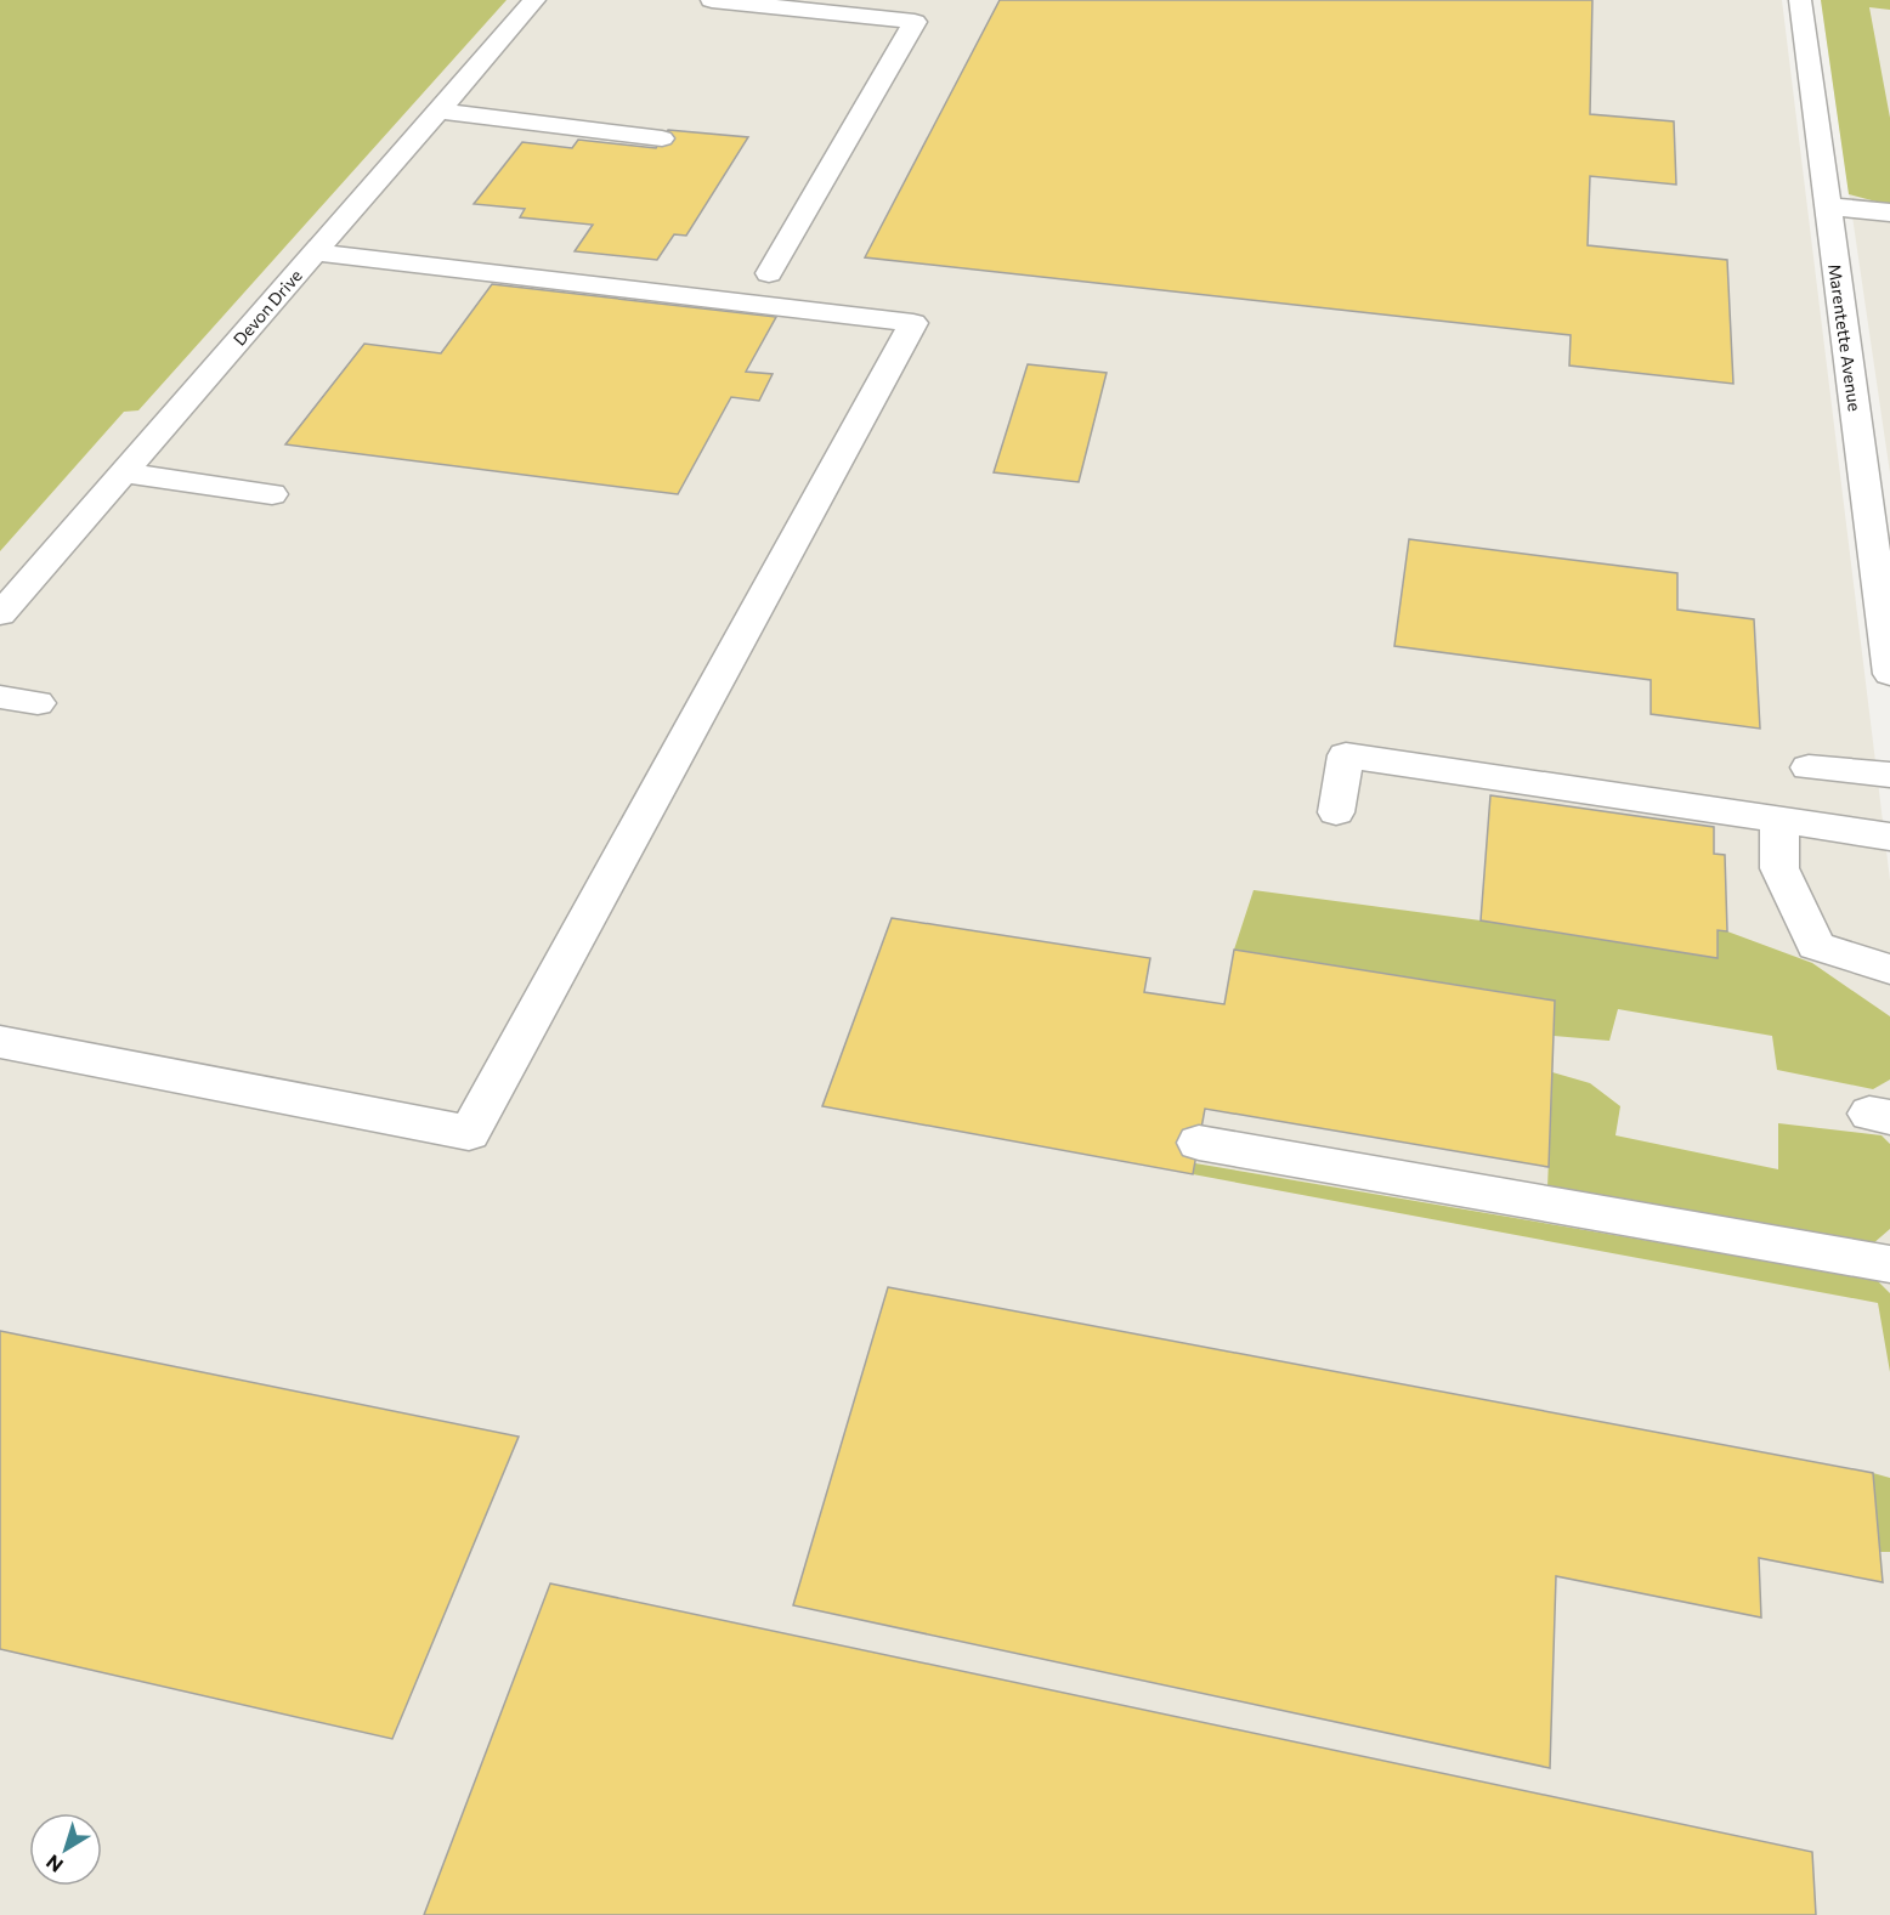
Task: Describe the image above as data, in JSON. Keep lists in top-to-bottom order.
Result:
{
  "streets": {
    "street": ["Devon Drive", "Marentette Avenue"]
  },
  "north": "bottom left"
}
